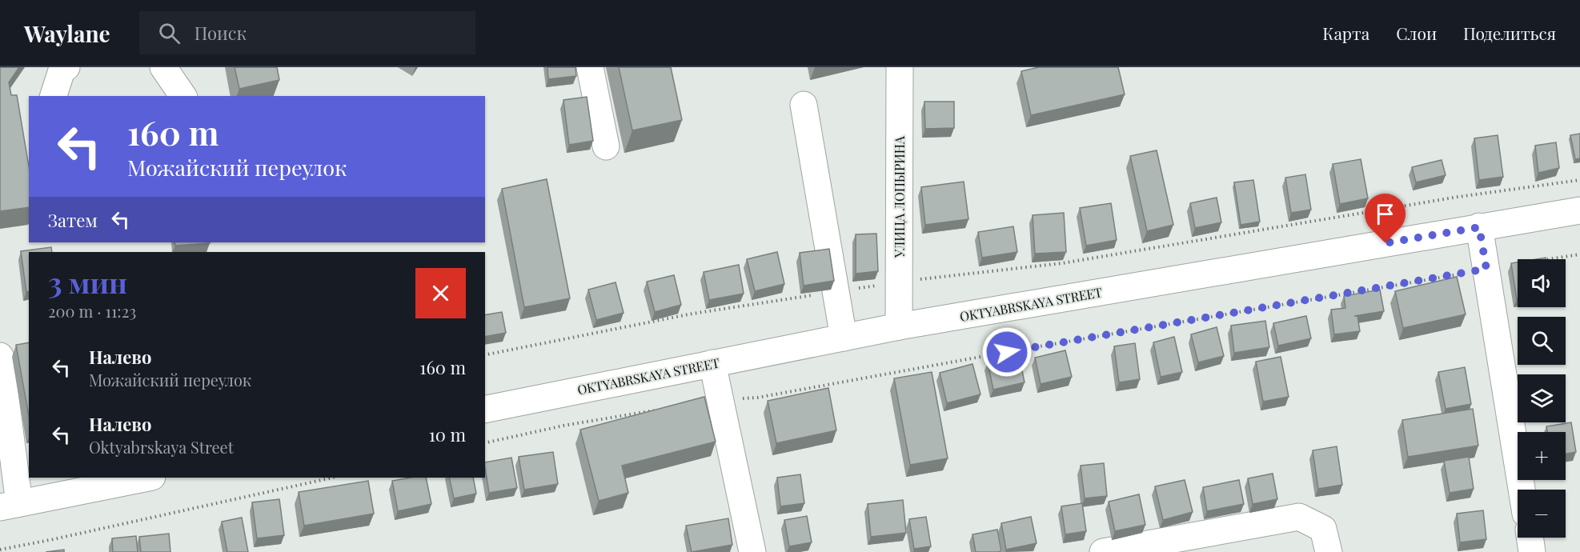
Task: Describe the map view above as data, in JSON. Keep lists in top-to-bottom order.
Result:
{
  "streets": {
    "main road": ["УЛИЦА ЛОПЫРИНА", "OKTYABRSKAYA STREET"]
  },
  "crossings": [
    ["УЛИЦА ЛОПЫРИНА", "OKTYABRSKAYA STREET"]
  ],
  "page": {
    "header": "Waylane",
    "search": "Поиск",
    "nav": ["Карта", "Слои", "Поделиться"],
    "turn": ["160 m", "Можайский переулок"],
    "then": "Затем",
    "heading": ["3 мин", "200 m · 11:23"],
    "map_buttons": ["+", "−"],
    "list": [
      {
        "name": "Налево",
        "note": "Можайский переулок",
        "value": "160 m"
      },
      {
        "name": "Налево",
        "note": "Oktyabrskaya Street",
        "value": "10 m"
      }
    ]
  }
}
